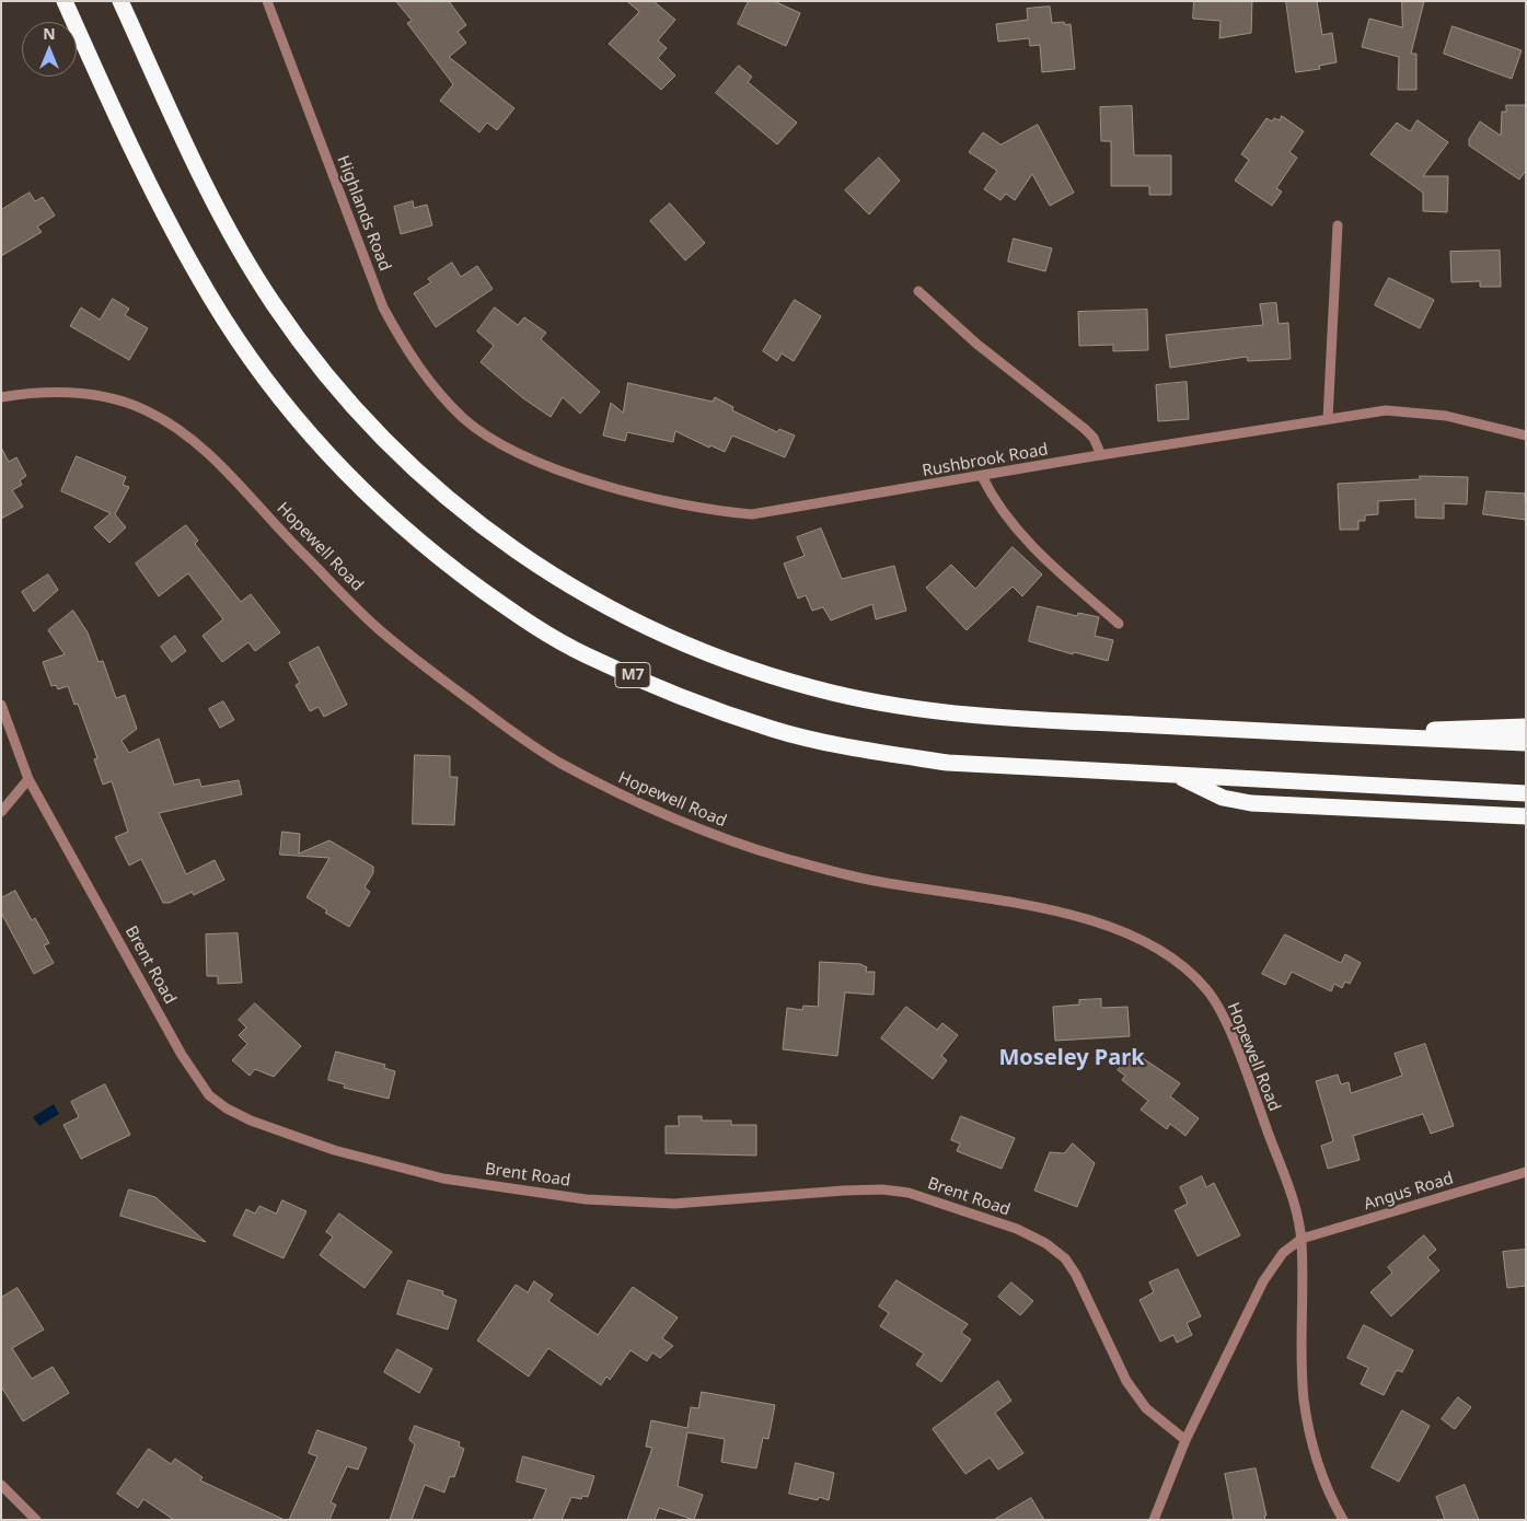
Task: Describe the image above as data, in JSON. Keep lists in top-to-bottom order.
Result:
{
  "streets": {
    "highway": ["M7"],
    "street": [
      "Highlands Road",
      "Rushbrook Road",
      "Hopewell Road",
      "Brent Road",
      "Angus Road"
    ]
  },
  "crossings": [
    ["Highlands Road", "Rushbrook Road"],
    ["Hopewell Road", "Angus Road"]
  ],
  "districts": ["Moseley Park"],
  "north": "top"
}
